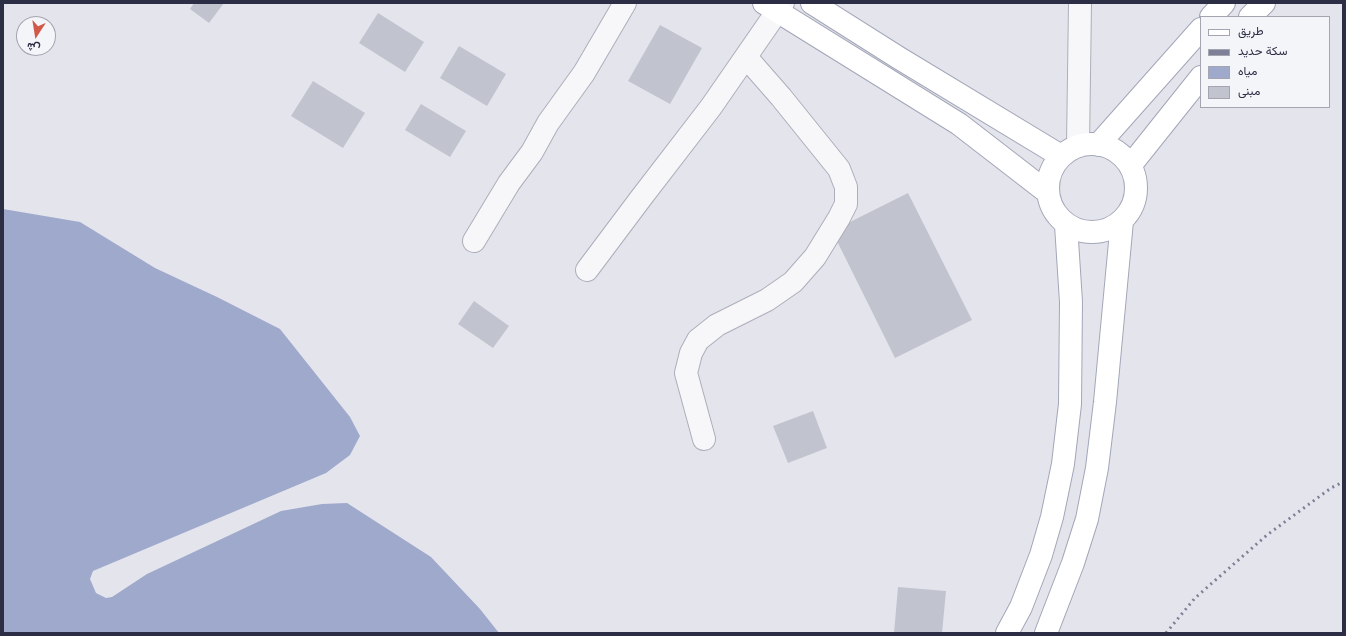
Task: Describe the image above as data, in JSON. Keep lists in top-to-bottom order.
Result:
{
  "legend": [
    "طريق",
    "سكة حديد",
    "مياه",
    "مبنى"
  ],
  "north": "bottom"
}
